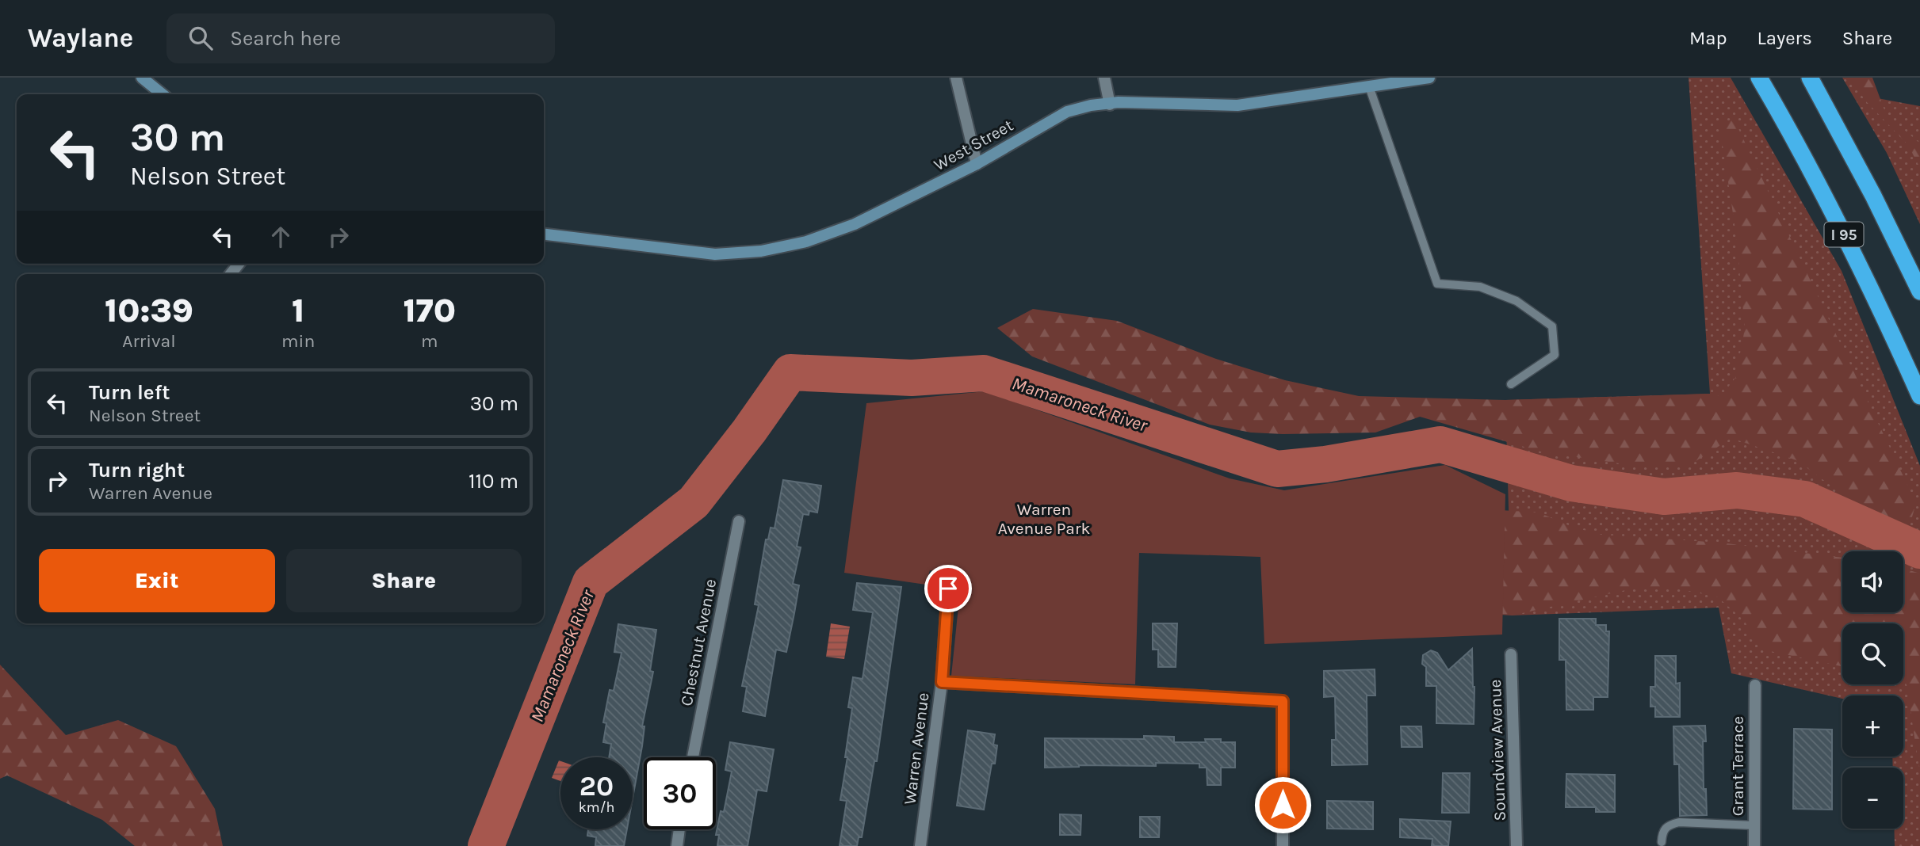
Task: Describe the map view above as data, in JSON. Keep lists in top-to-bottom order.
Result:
{
  "streets": {
    "highway": ["I 95"],
    "street": [
      "West Street",
      "Chestnut Avenue",
      "Warren Avenue",
      "Soundview Avenue",
      "Grant Terrace"
    ]
  },
  "water": ["Mamaroneck River"],
  "parks": ["Warren Avenue Park"],
  "page": {
    "header": "Waylane",
    "search": "Search here",
    "nav": ["Map", "Layers", "Share"],
    "turn": ["30 m", "Nelson Street"],
    "eta": [
      "10:39",
      "Arrival",
      "1",
      "min",
      "170",
      "m"
    ],
    "list": [
      {
        "name": "Turn left",
        "note": "Nelson Street",
        "value": "30 m"
      },
      {
        "name": "Turn right",
        "note": "Warren Avenue",
        "value": "110 m"
      }
    ],
    "buttons": ["Exit", "Share"],
    "map_buttons": ["+", "−"],
    "speed": "20 km/h",
    "limit": "30"
  }
}
